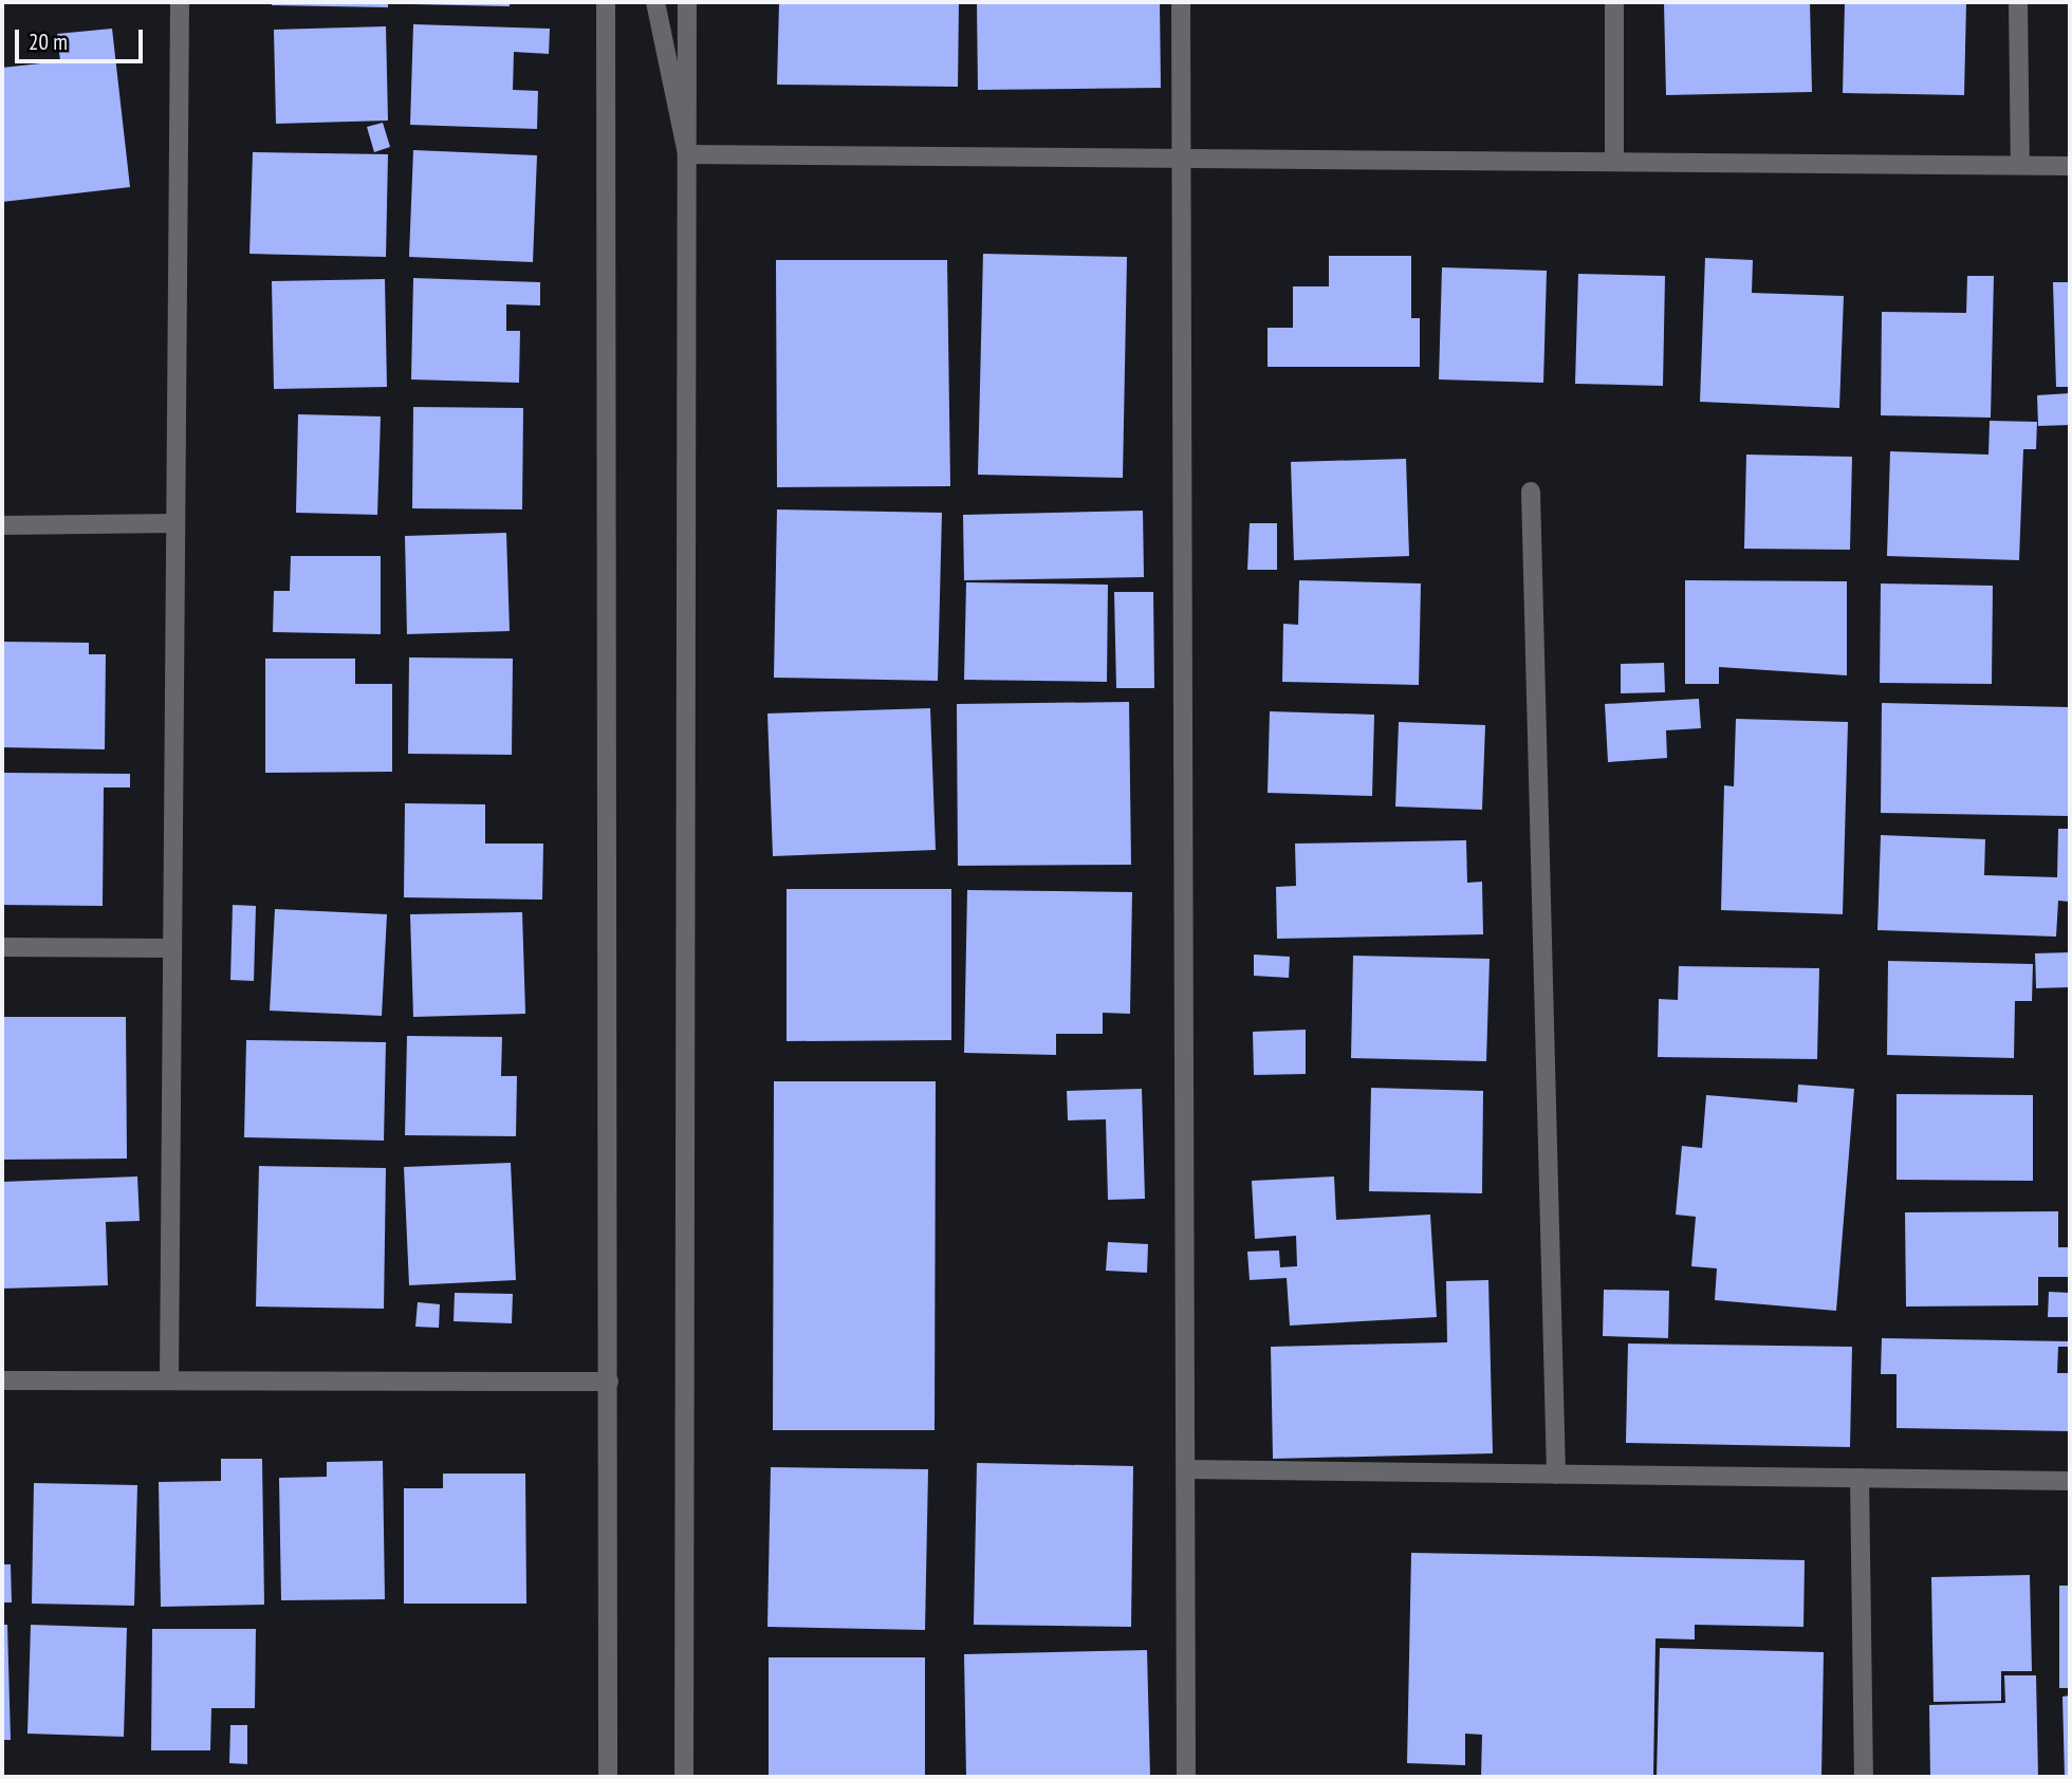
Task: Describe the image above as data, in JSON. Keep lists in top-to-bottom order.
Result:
{
  "scale_bar": "20 m"
}
